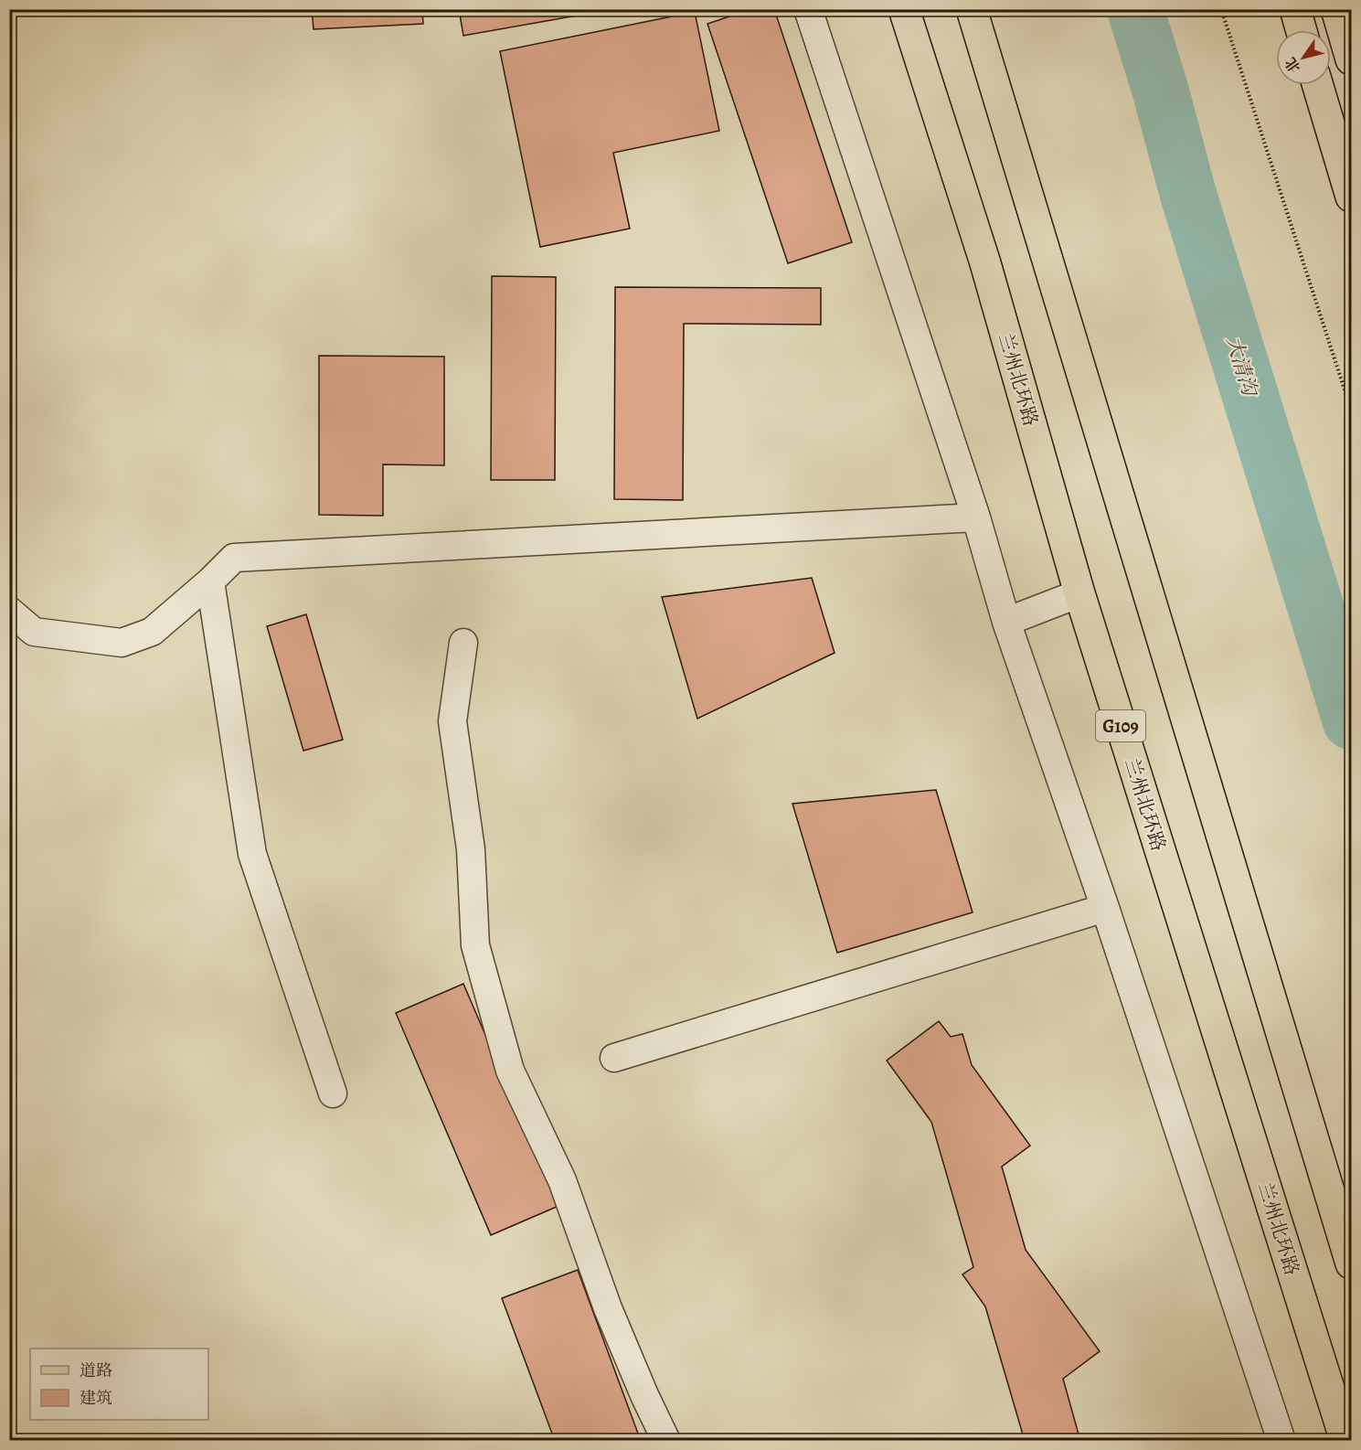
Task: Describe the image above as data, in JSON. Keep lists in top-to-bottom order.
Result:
{
  "streets": {
    "main road": ["兰州北环路", "G109"]
  },
  "water": ["大清沟"],
  "legend": ["道路", "建筑"],
  "north": "bottom left"
}
